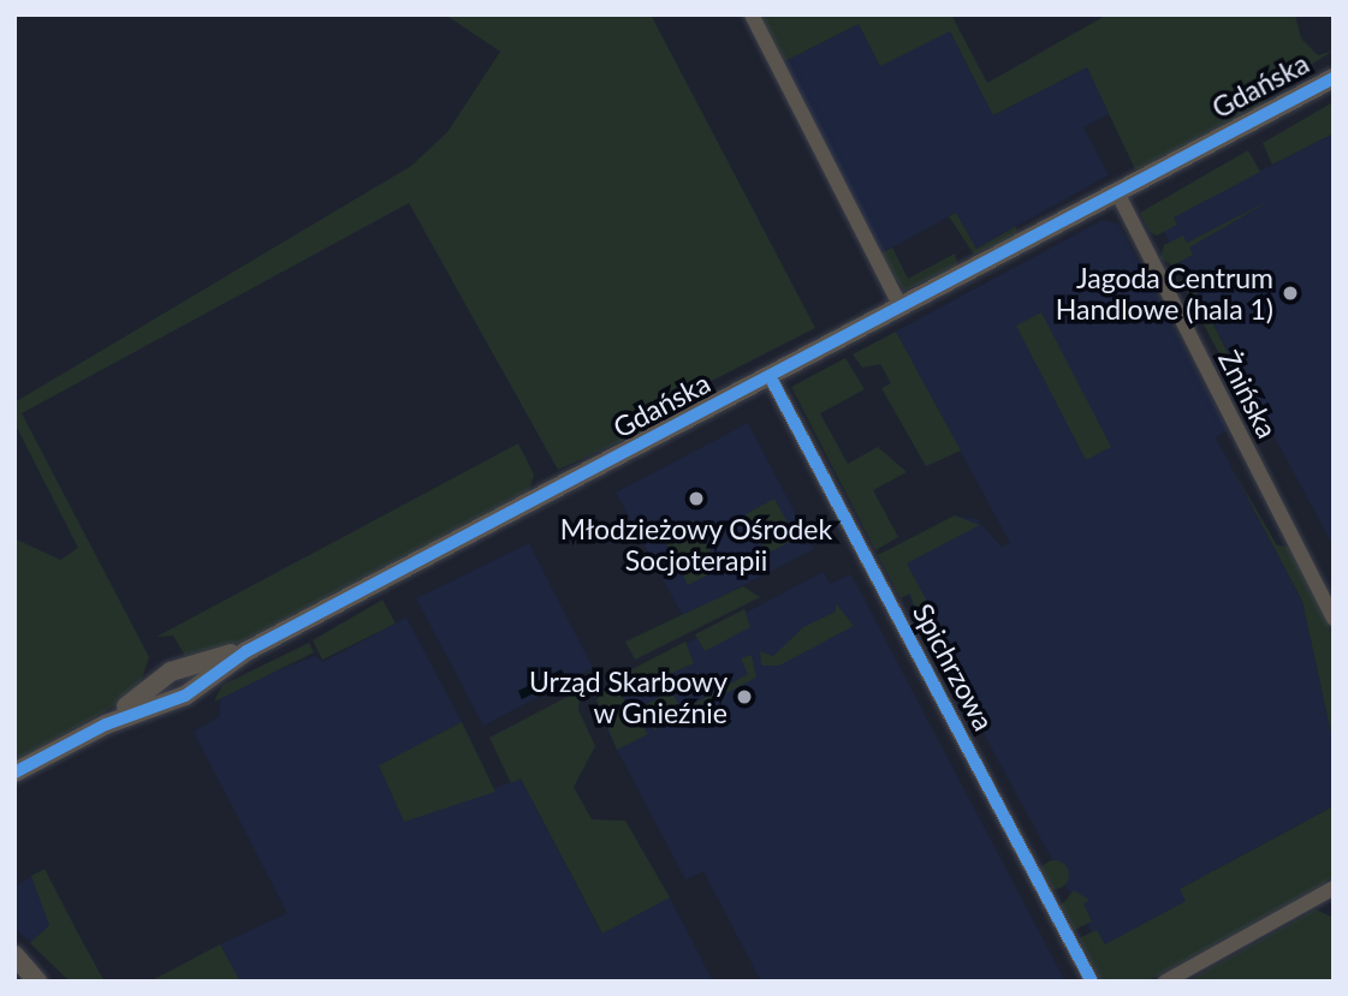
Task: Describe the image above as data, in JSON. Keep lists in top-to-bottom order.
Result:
{
  "streets": {
    "street": ["Gdańska", "Żnińska", "Spichrzowa"]
  },
  "crossings": [
    ["Gdańska", "Żnińska"],
    ["Gdańska", "Spichrzowa"]
  ],
  "places": ["Jagoda Centrum Handlowe (hala 1)", "Młodzieżowy Ośrodek Socjoterapii", "Urząd Skarbowy w Gnieźnie"]
}
